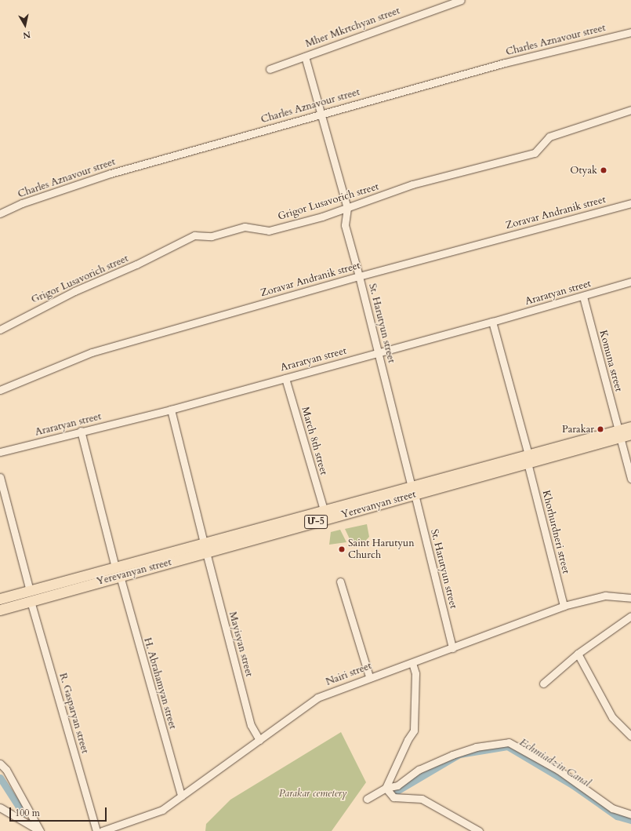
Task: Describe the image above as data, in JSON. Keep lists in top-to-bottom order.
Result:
{
  "streets": {
    "highway": ["Yerevanyan street", "Մ-5"],
    "street": [
      "Mher Mkrtchyan street",
      "Charles Aznavour street",
      "Grigor Lusavorich street",
      "Zoravar Andranik street",
      "Araratyan street",
      "St. Harutyun street",
      "Komuna street",
      "March 8th street",
      "Khorhurdneri street",
      "Mayisyan street",
      "Nairi street",
      "H. Abrahamyan street",
      "R. Gasparyan street"
    ]
  },
  "crossings": [
    ["Mher Mkrtchyan street", "St. Harutyun street"],
    ["Charles Aznavour street", "St. Harutyun street"],
    ["Grigor Lusavorich street", "St. Harutyun street"],
    ["Zoravar Andranik street", "St. Harutyun street"],
    ["Araratyan street", "St. Harutyun street"],
    ["Araratyan street", "Komuna street"],
    ["Araratyan street", "March 8th street"],
    ["Araratyan street", "Khorhurdneri street"],
    ["Araratyan street", "Mayisyan street"],
    ["Araratyan street", "H. Abrahamyan street"],
    ["St. Harutyun street", "Yerevanyan street"],
    ["St. Harutyun street", "Nairi street"],
    ["Komuna street", "Yerevanyan street"],
    ["March 8th street", "Yerevanyan street"],
    ["Yerevanyan street", "Khorhurdneri street"],
    ["Yerevanyan street", "Mayisyan street"],
    ["Yerevanyan street", "H. Abrahamyan street"],
    ["Yerevanyan street", "R. Gasparyan street"],
    ["Khorhurdneri street", "Nairi street"],
    ["Mayisyan street", "Nairi street"],
    ["Nairi street", "H. Abrahamyan street"]
  ],
  "water": ["Echmiadzin Canal"],
  "parks": ["Parakar cemetery"],
  "places": ["Otyak", "Parakar", "Saint Harutyun Church"],
  "scale_bar": "100 m",
  "north": "bottom"
}
